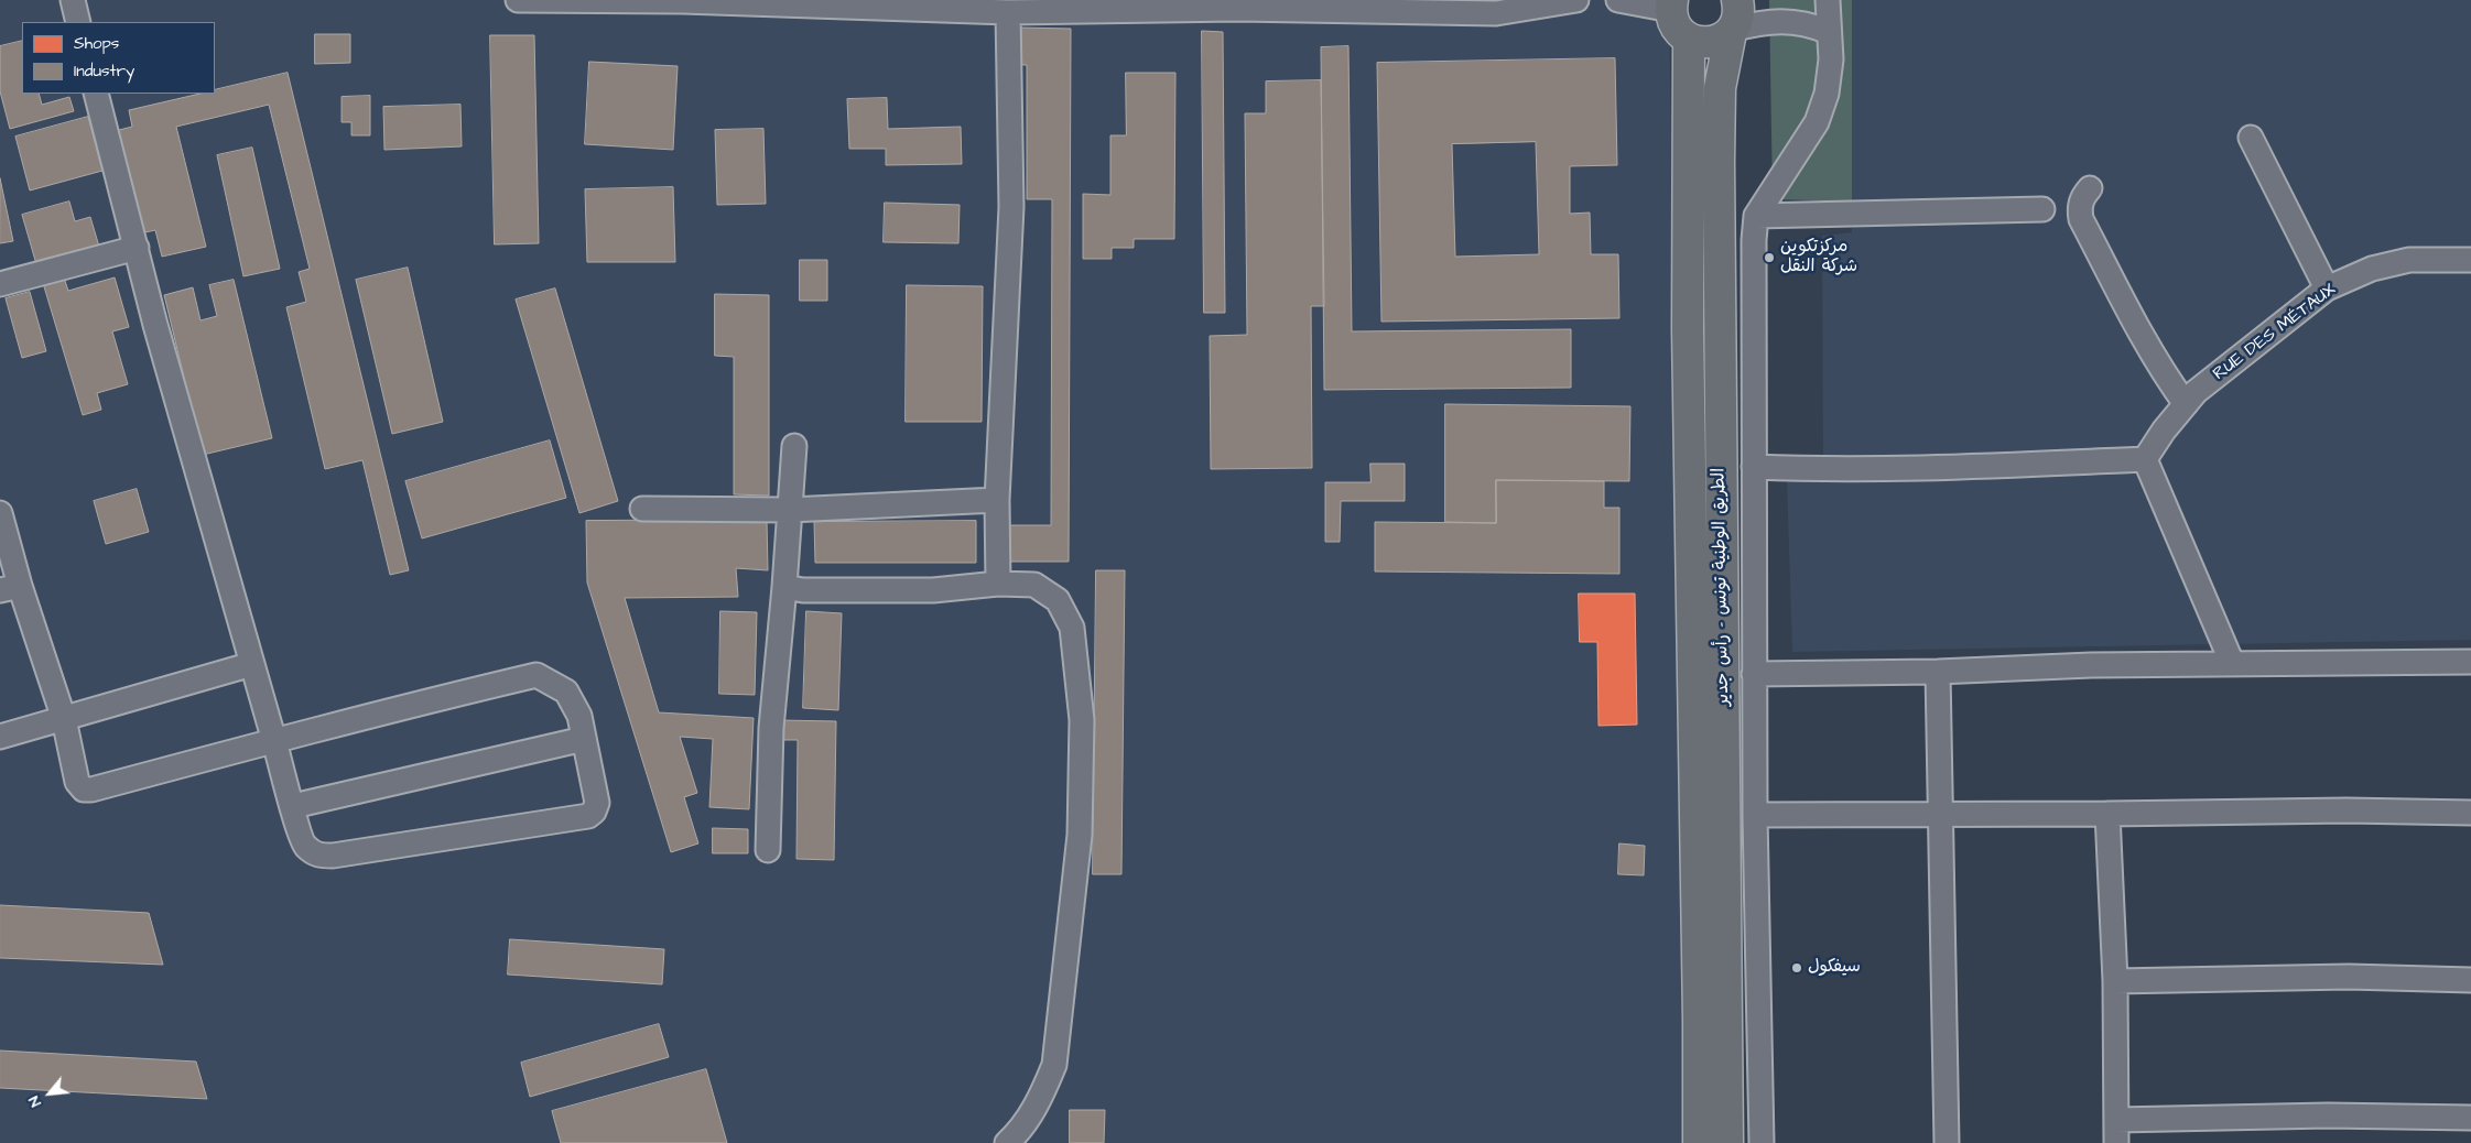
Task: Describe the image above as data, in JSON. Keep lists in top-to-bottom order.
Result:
{
  "streets": {
    "main road": ["الطريق الوطنية تونس - رأس جدير"],
    "street": ["RUE DES MÉTAUX"]
  },
  "places": ["مركزتكوين شركة النقل", "سيفكول"],
  "legend": ["Shops", "Industry"],
  "north": "bottom left"
}
